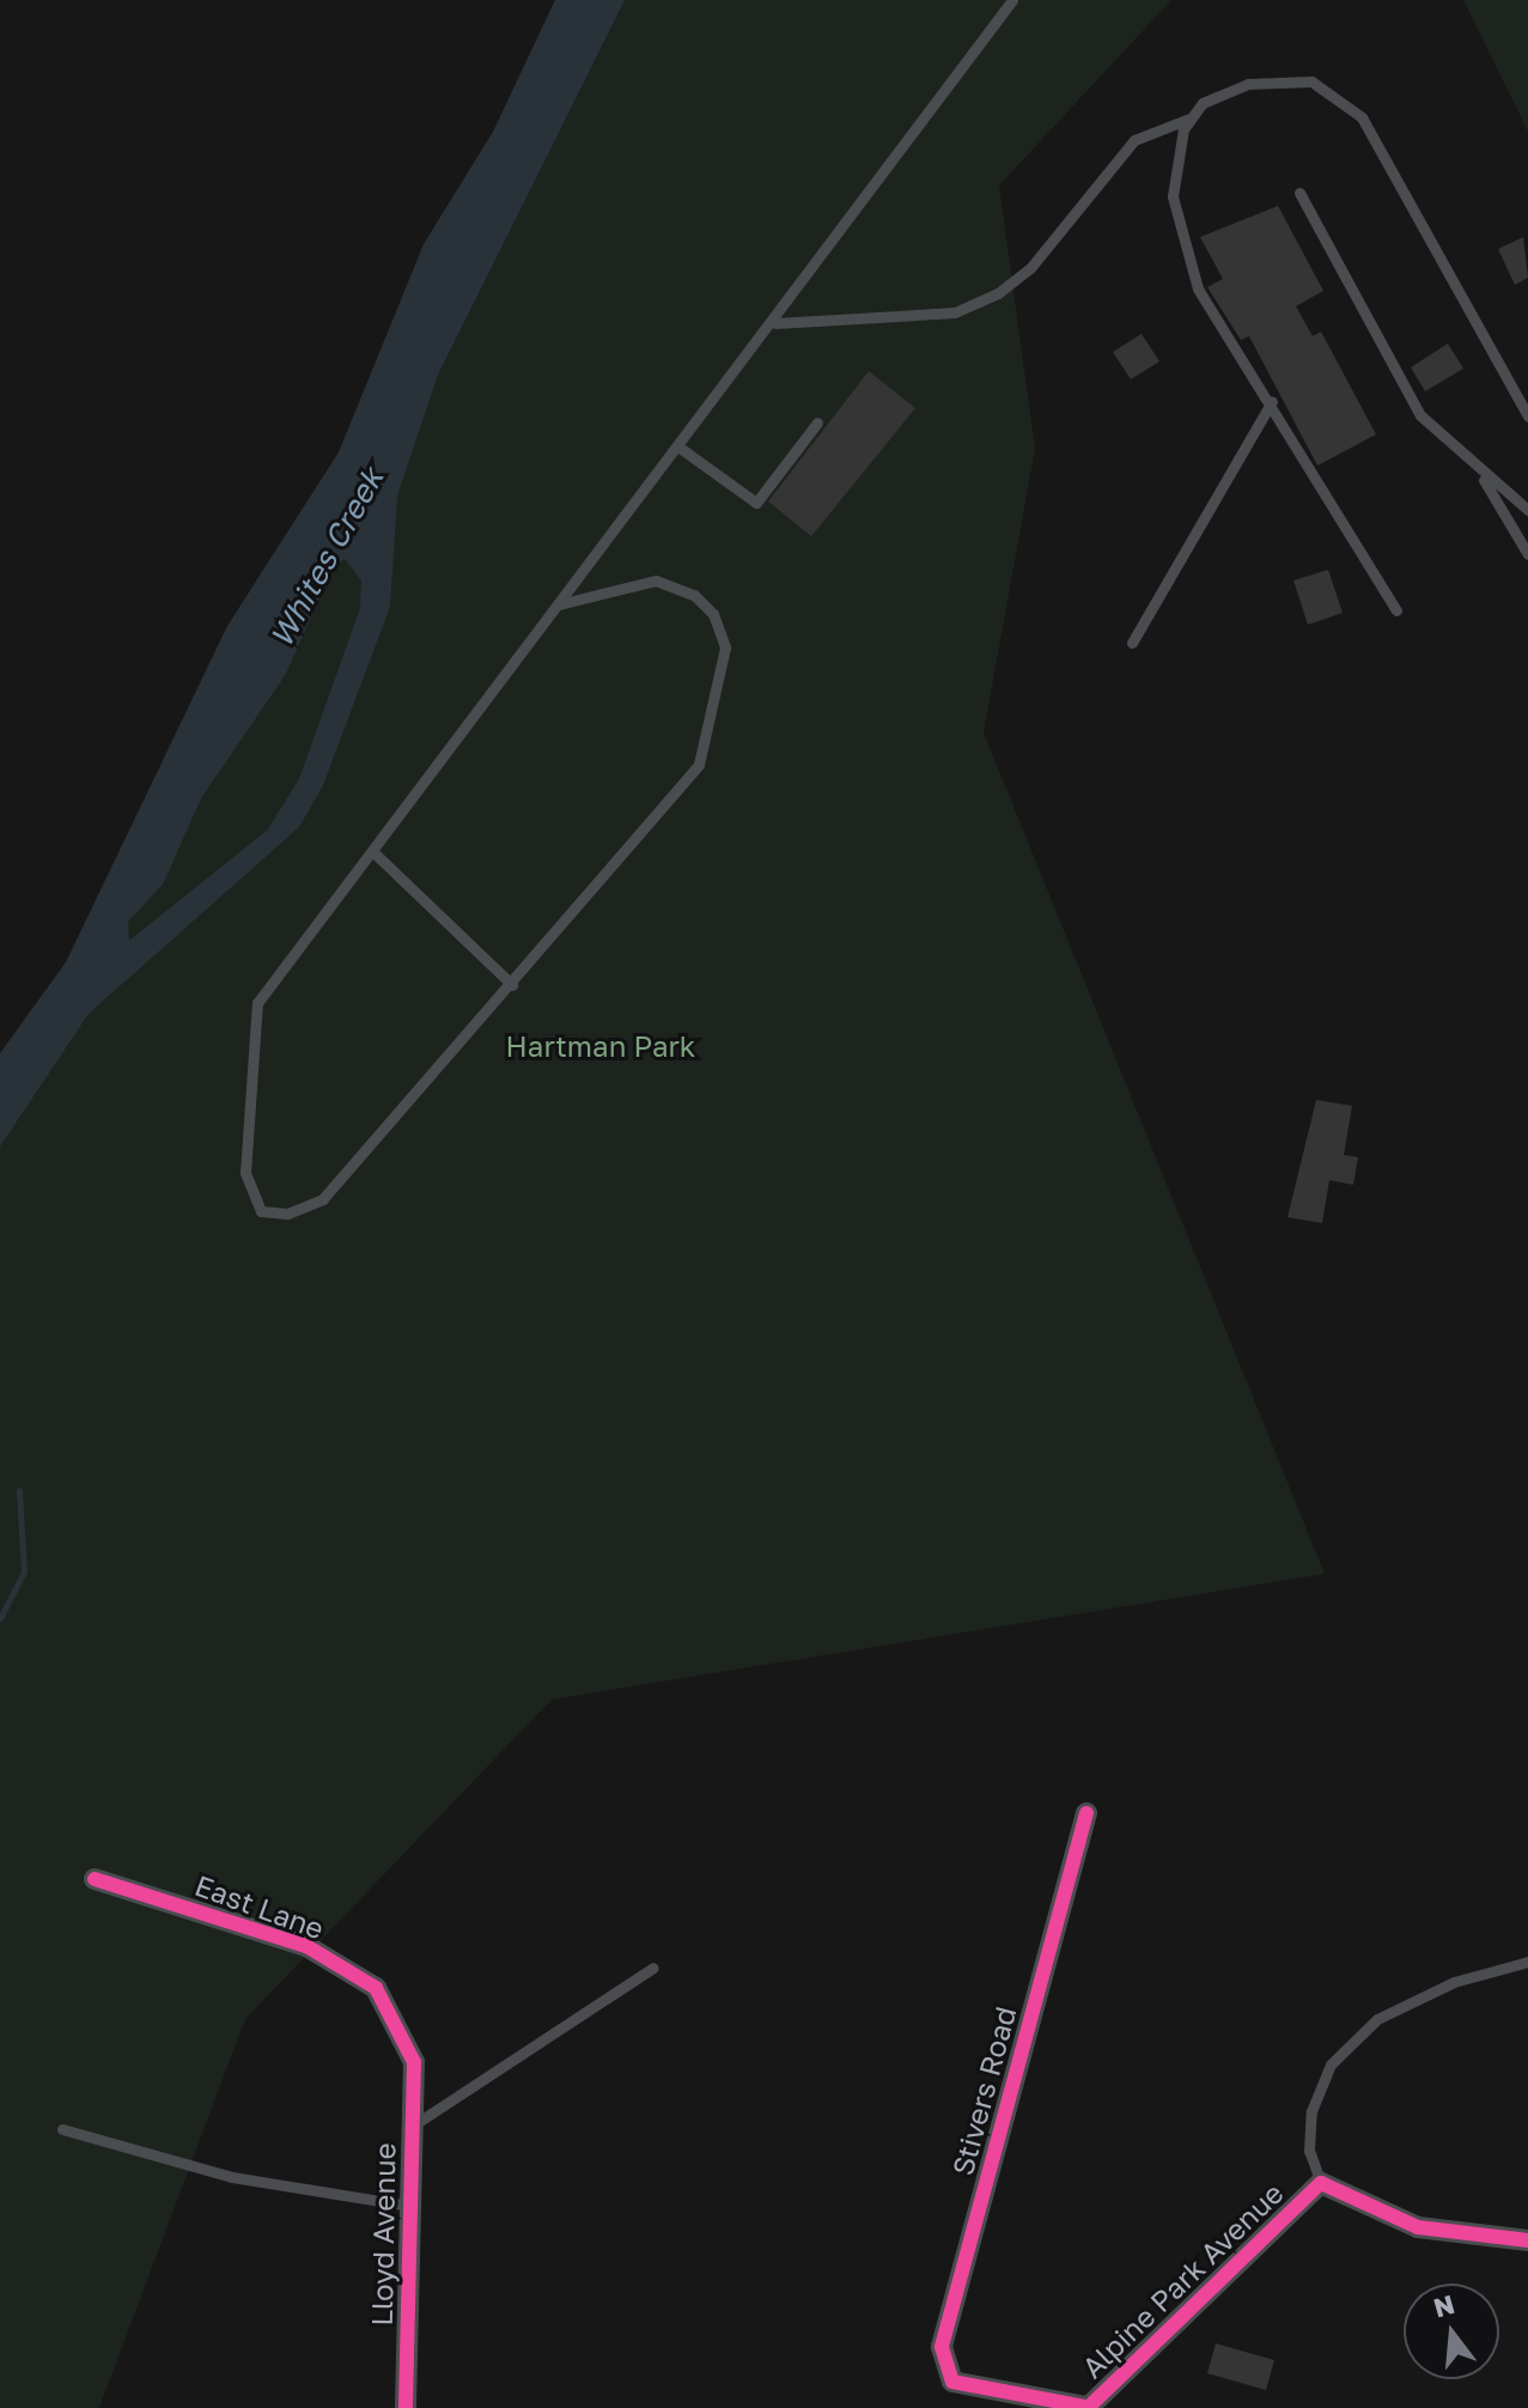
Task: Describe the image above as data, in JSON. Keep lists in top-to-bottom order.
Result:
{
  "streets": {
    "street": [
      "East Lane",
      "Stivers Road",
      "Lloyd Avenue",
      "Alpine Park Avenue"
    ]
  },
  "crossings": [
    ["East Lane", "Lloyd Avenue"],
    ["Stivers Road", "Alpine Park Avenue"]
  ],
  "water": ["Whites Creek"],
  "parks": ["Hartman Park"],
  "north": "top"
}
